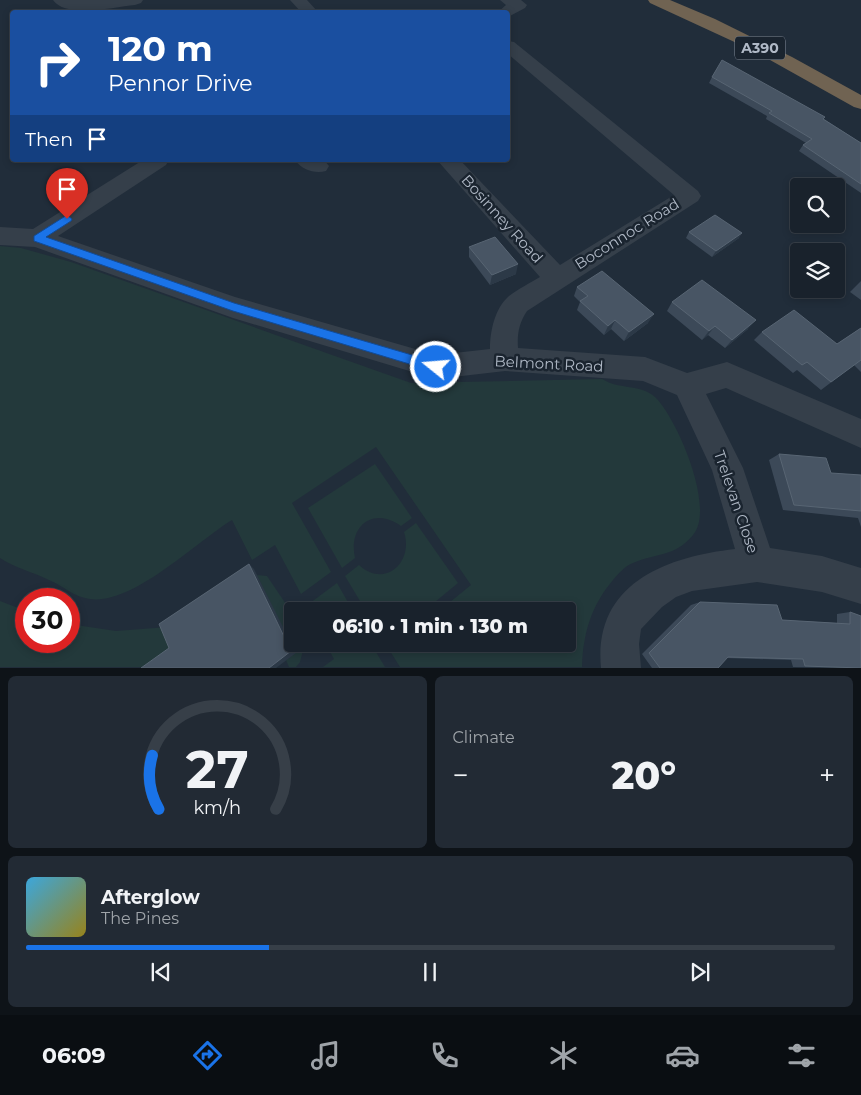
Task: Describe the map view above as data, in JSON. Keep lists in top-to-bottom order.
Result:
{
  "streets": {
    "highway": ["A390"],
    "street": [
      "Bosinney Road",
      "Boconnoc Road",
      "Belmont Road",
      "Trelevan Close"
    ]
  },
  "crossings": [
    ["Bosinney Road", "Boconnoc Road"],
    ["Boconnoc Road", "Belmont Road"],
    ["Belmont Road", "Trelevan Close"]
  ],
  "page": {
    "turn": ["120 m", "Pennor Drive"],
    "then": "Then",
    "limit": "30",
    "trip": "06:10 · 1 min · 130 m",
    "tile": "Climate",
    "heat": ["−", "20°", "+"],
    "song": ["Afterglow", "The Pines"],
    "tabs": "06:09",
    "gauge": ["27", "km/h"]
  }
}
